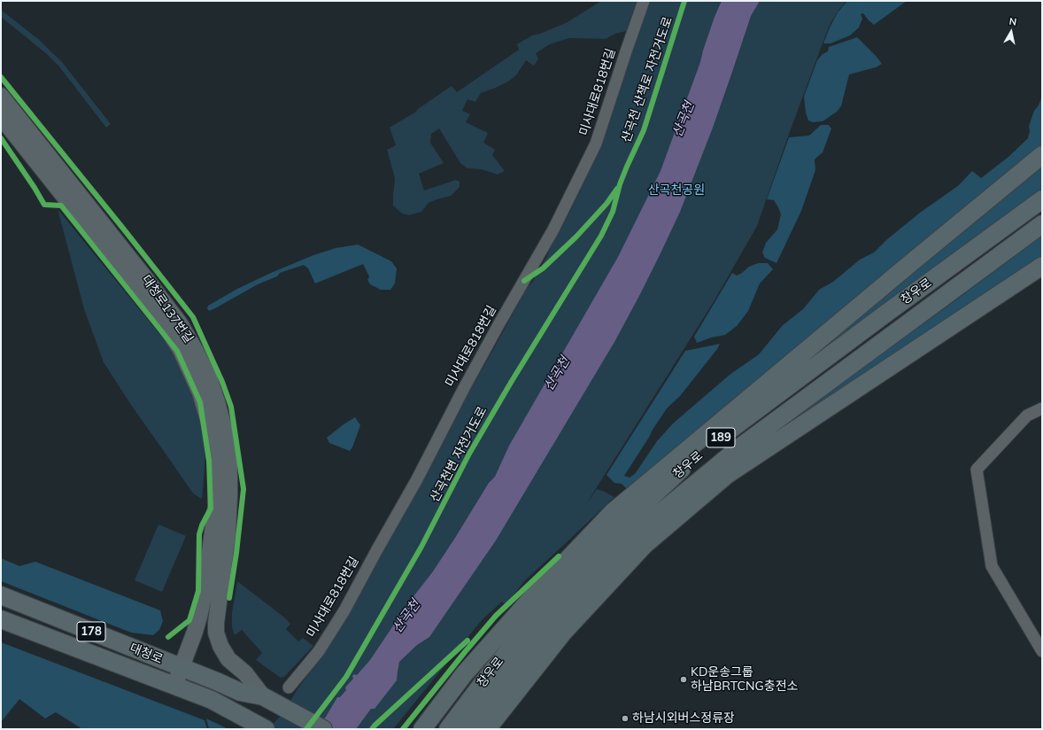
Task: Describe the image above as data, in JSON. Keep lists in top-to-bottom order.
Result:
{
  "streets": {
    "main road": [
      "창우로",
      "대청로137번길",
      "189",
      "178",
      "대청로"
    ],
    "street": ["미사대로818번길"],
    "cycle path": ["산곡천 산책로 자전거도로"]
  },
  "crossings": [
    ["대청로137번길", "대청로"]
  ],
  "water": ["산곡천"],
  "parks": ["산곡천공원"],
  "places": ["KD운송그룹 하남BRTCNG충전소", "하남시외버스정류장"],
  "north": "top"
}
